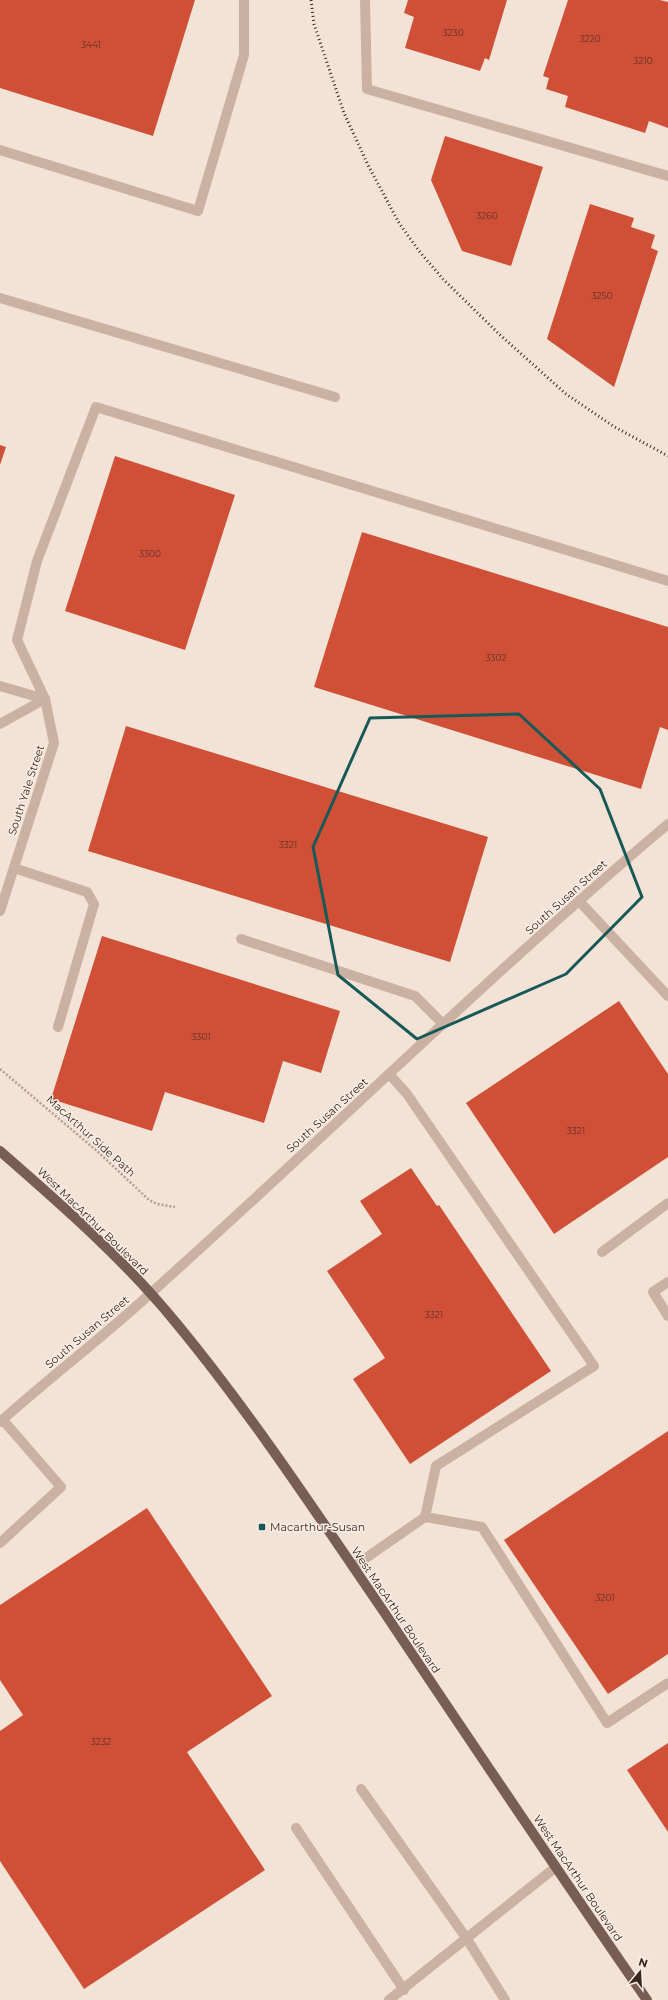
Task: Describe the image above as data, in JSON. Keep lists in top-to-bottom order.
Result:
{
  "streets": {
    "main road": ["West MacArthur Boulevard"],
    "street": ["South Yale Street", "South Susan Street"],
    "path": ["MacArthur Side Path"]
  },
  "crossings": [
    ["South Susan Street", "West MacArthur Boulevard"]
  ],
  "places": {
    "transit": ["Macarthur-Susan"]
  },
  "house_numbers": [
    "3230",
    "3220",
    "3441",
    "3210",
    "3260",
    "3250",
    "3300",
    "3302",
    "3321",
    "3301",
    "3321",
    "3321",
    "3201",
    "3232"
  ],
  "north": "top"
}
